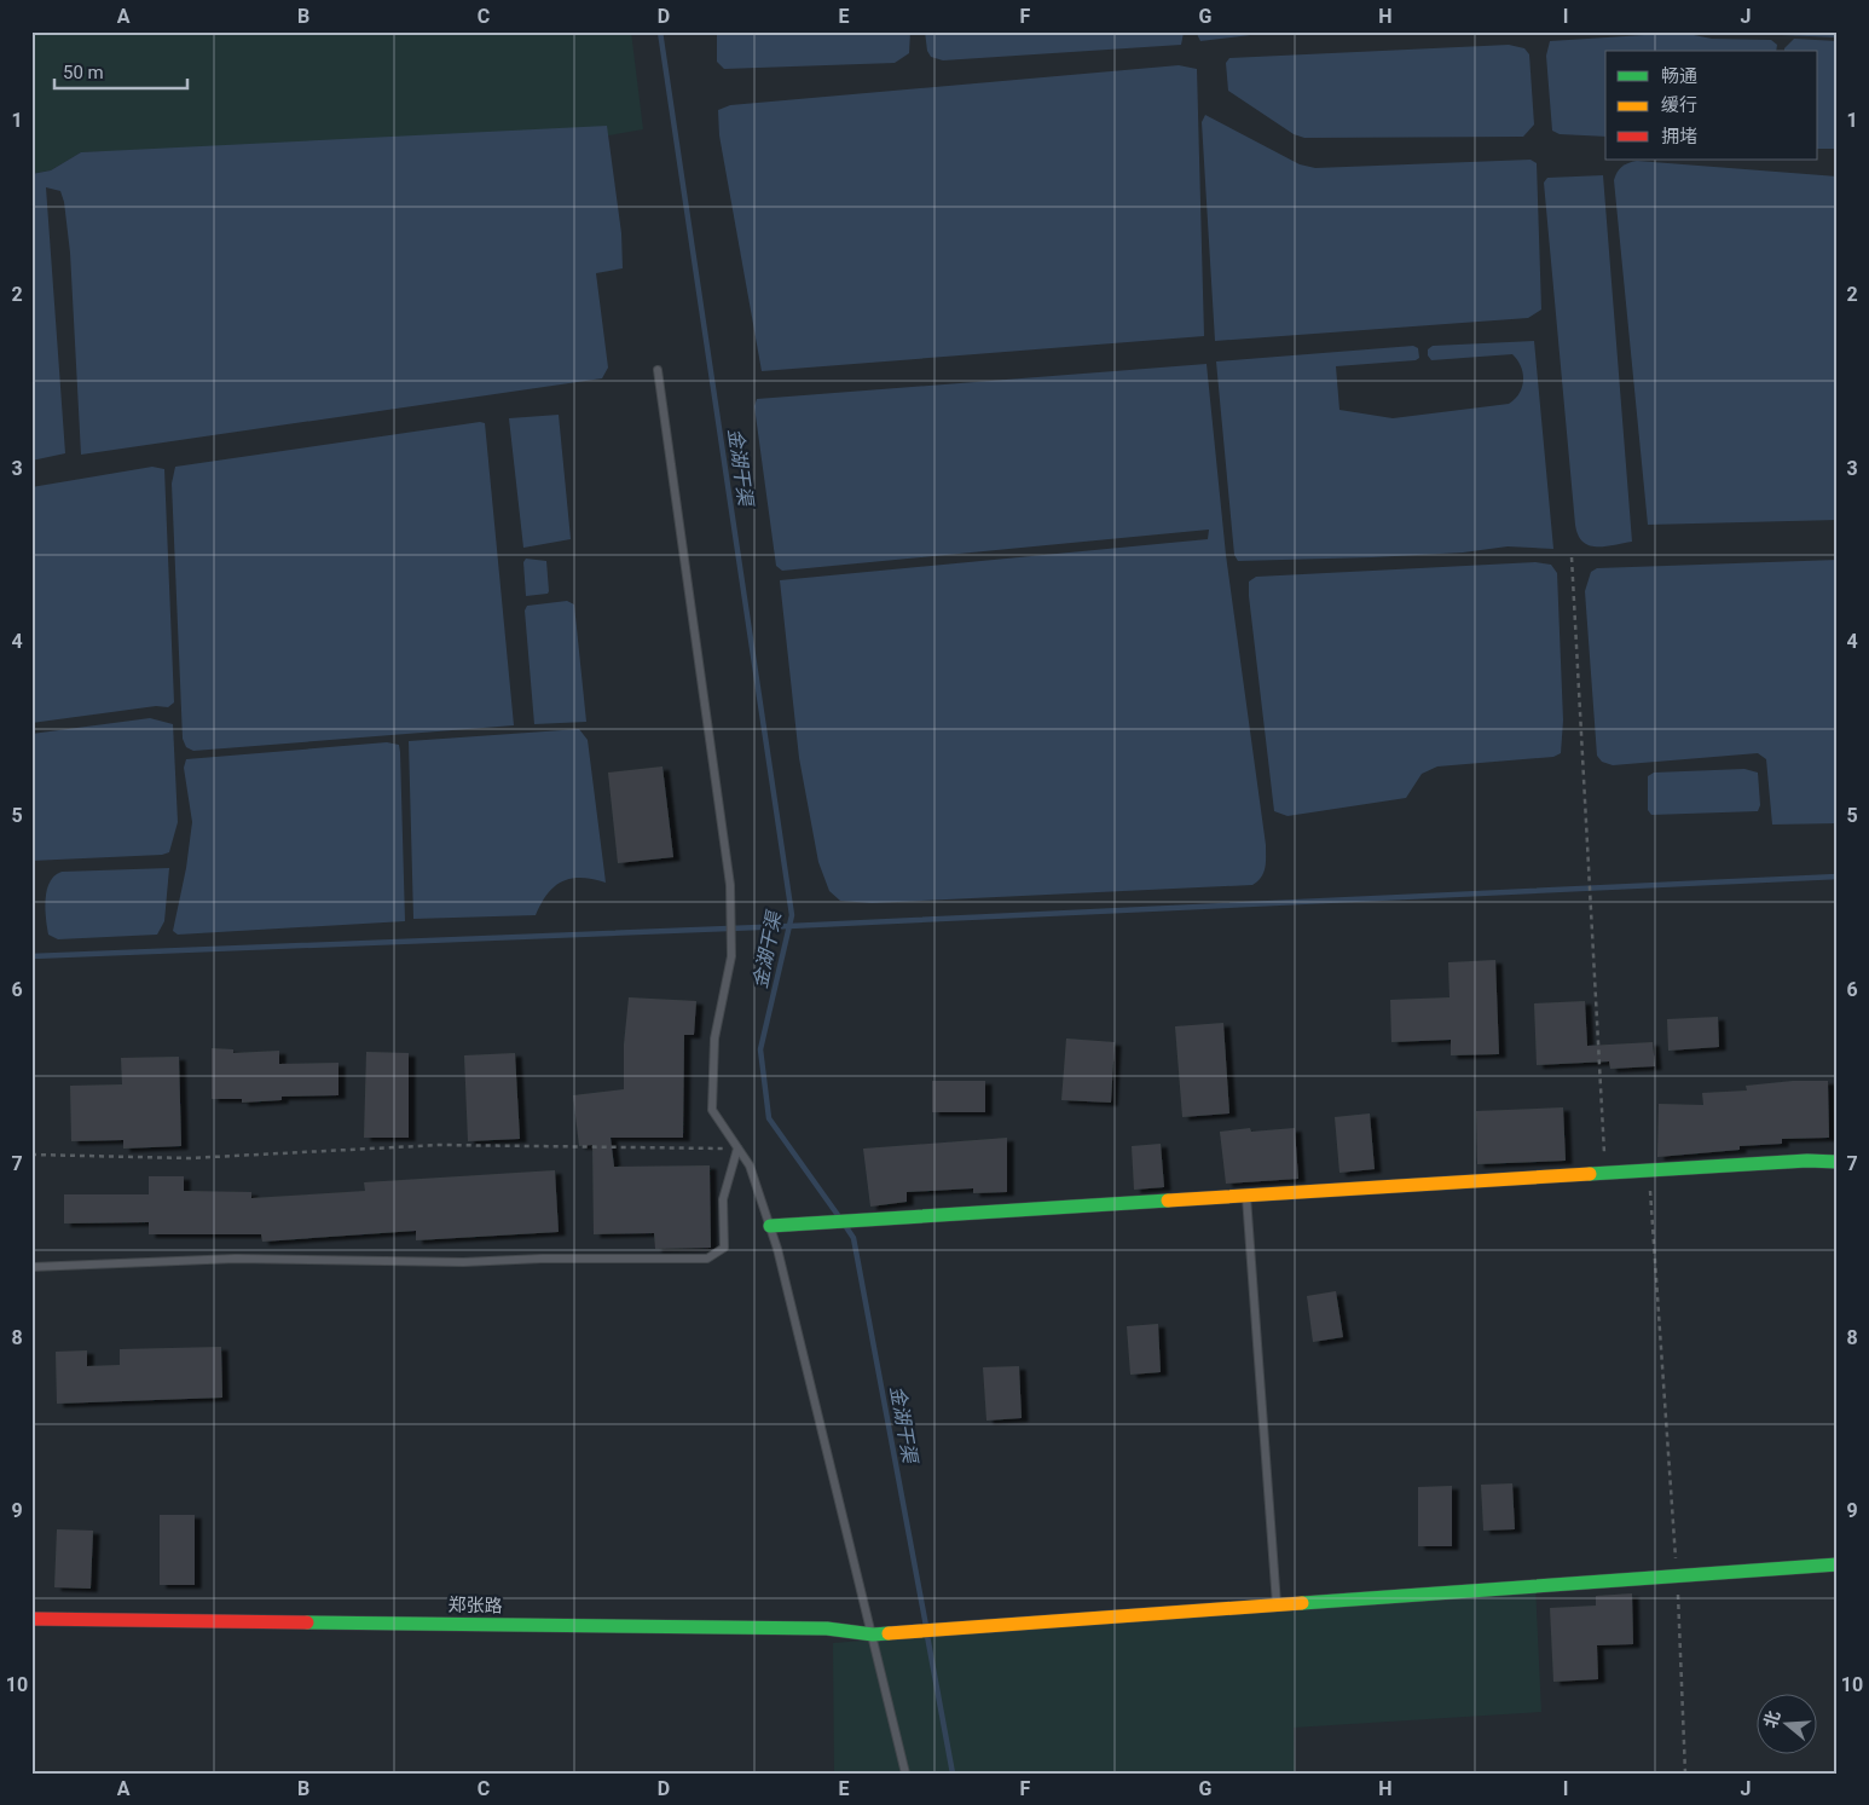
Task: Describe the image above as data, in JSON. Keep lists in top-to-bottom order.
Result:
{
  "streets": {
    "street": ["郑张路"]
  },
  "water": ["金湖干渠"],
  "legend": ["畅通", "缓行", "拥堵"],
  "scale_bar": "50 m",
  "north": "left",
  "grid": {
    "columns": [
      "A",
      "B",
      "C",
      "D",
      "E",
      "F",
      "G",
      "H",
      "I",
      "J"
    ],
    "rows": [
      "1",
      "2",
      "3",
      "4",
      "5",
      "6",
      "7",
      "8",
      "9",
      "10"
    ]
  }
}
